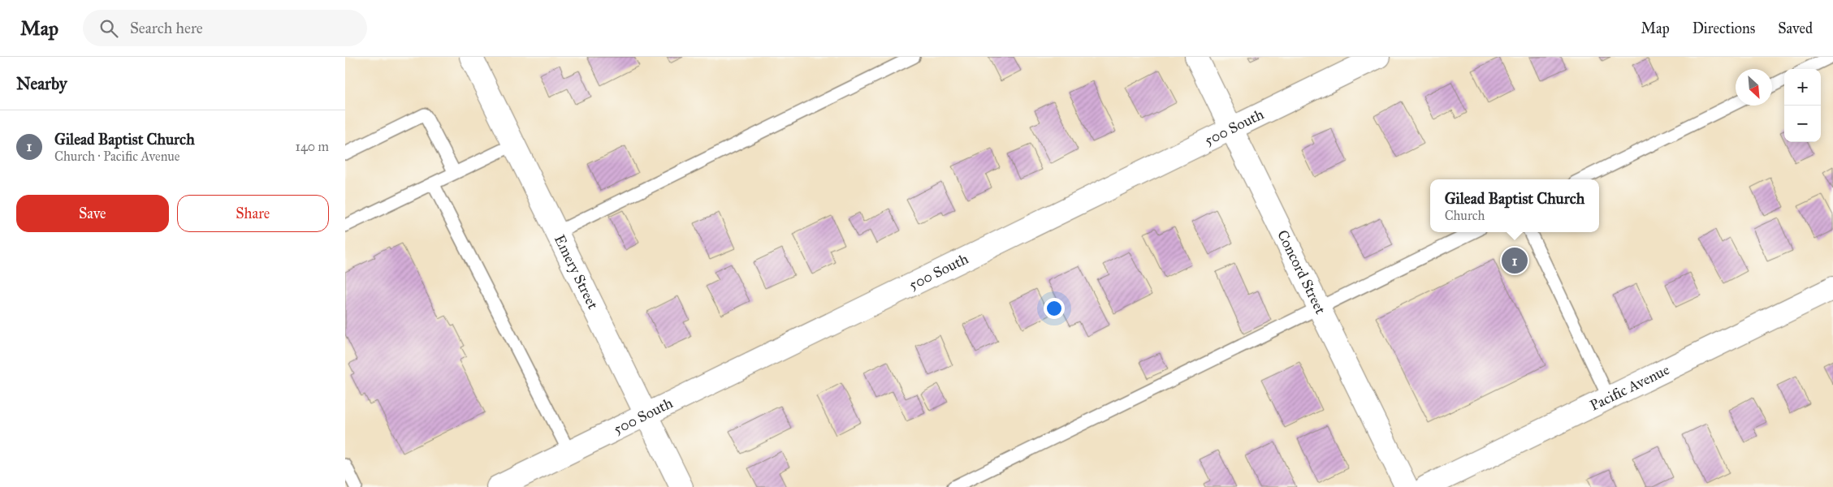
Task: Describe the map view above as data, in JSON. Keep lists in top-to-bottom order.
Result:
{
  "streets": {
    "street": [
      "500 South",
      "Emery Street",
      "Concord Street",
      "Pacific Avenue"
    ]
  },
  "crossings": [
    ["500 South", "Emery Street"],
    ["500 South", "Concord Street"]
  ],
  "north": "bottom right",
  "page": {
    "header": "Map",
    "search": "Search here",
    "nav": ["Map", "Directions", "Saved"],
    "heading": "Nearby",
    "map_buttons": ["+", "−"],
    "list": [
      {
        "mark": "1",
        "name": "Gilead Baptist Church",
        "note": "Church · Pacific Avenue",
        "value": "140 m"
      }
    ],
    "popup": ["Gilead Baptist Church", "Church"],
    "buttons": ["Save", "Share"],
    "pins": "1"
  }
}
